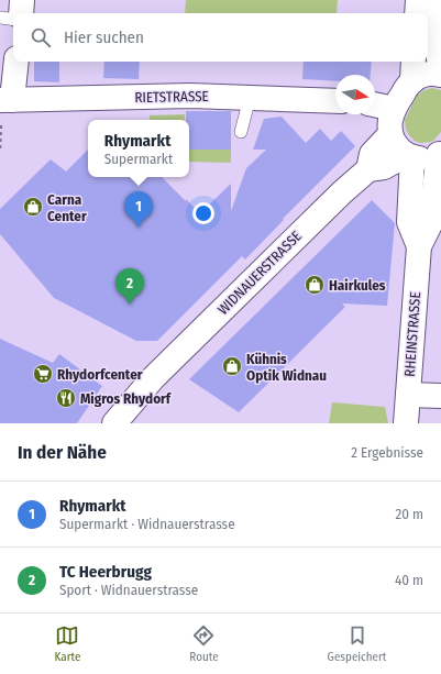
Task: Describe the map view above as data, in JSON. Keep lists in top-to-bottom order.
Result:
{
  "streets": {
    "street": ["RIETSTRASSE", "WIDNAUERSTRASSE", "RHEINSTRASSE"]
  },
  "crossings": [
    ["WIDNAUERSTRASSE", "RHEINSTRASSE"]
  ],
  "places": {
    "shop": ["Carna Center", "Hairkules", "Kühnis Optik Widnau"],
    "supermarket": ["Rhydorfcenter"],
    "restaurant": ["Migros Rhydorf"]
  },
  "north": "right",
  "page": {
    "search": "Hier suchen",
    "popup": ["Rhymarkt", "Supermarkt"],
    "pins": ["1", "2"],
    "heading": ["In der Nähe", "2 Ergebnisse"],
    "list": [
      {
        "mark": "1",
        "name": "Rhymarkt",
        "note": "Supermarkt · Widnauerstrasse",
        "value": "20 m"
      },
      {
        "mark": "2",
        "name": "TC Heerbrugg",
        "note": "Sport · Widnauerstrasse",
        "value": "40 m"
      }
    ],
    "nav": ["Karte", "Route", "Gespeichert"]
  }
}
